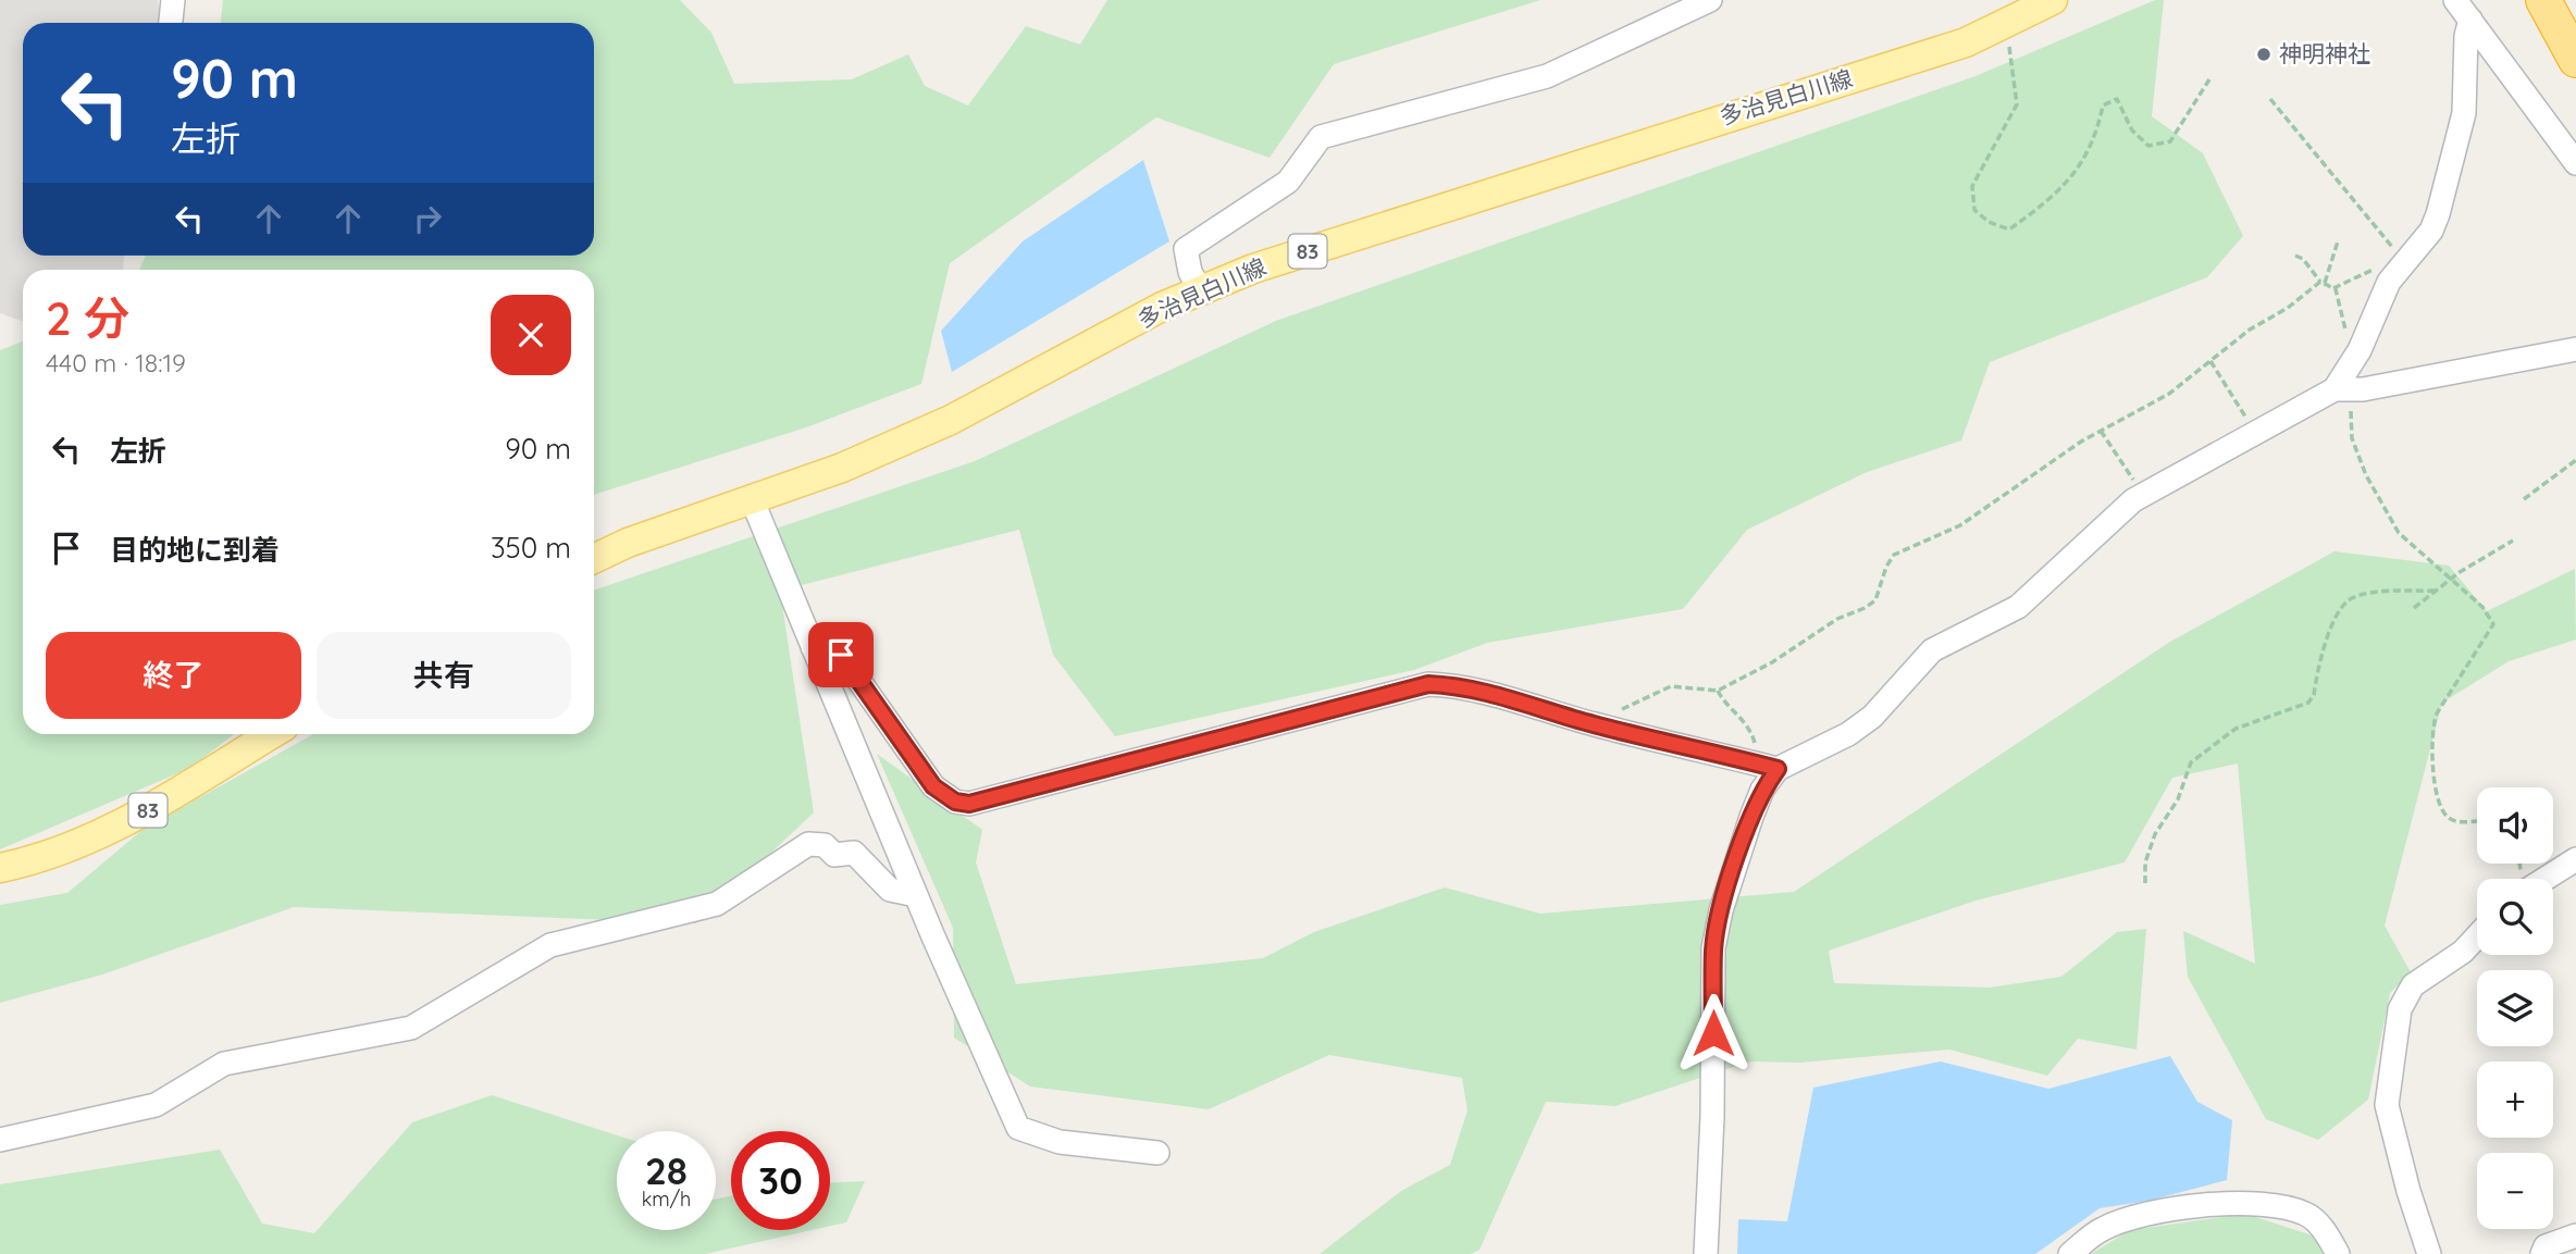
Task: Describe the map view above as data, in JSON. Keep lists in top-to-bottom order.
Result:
{
  "streets": {
    "main road": ["多治見白川線", "83"]
  },
  "places": ["神明神社"],
  "page": {
    "turn": ["90 m", "左折"],
    "heading": ["2 分", "440 m · 18:19"],
    "list": [
      {
        "name": "左折",
        "value": "90 m"
      },
      {
        "name": "目的地に到着",
        "value": "350 m"
      }
    ],
    "buttons": ["終了", "共有"],
    "map_buttons": ["+", "−"],
    "speed": "28 km/h",
    "limit": "30"
  }
}
